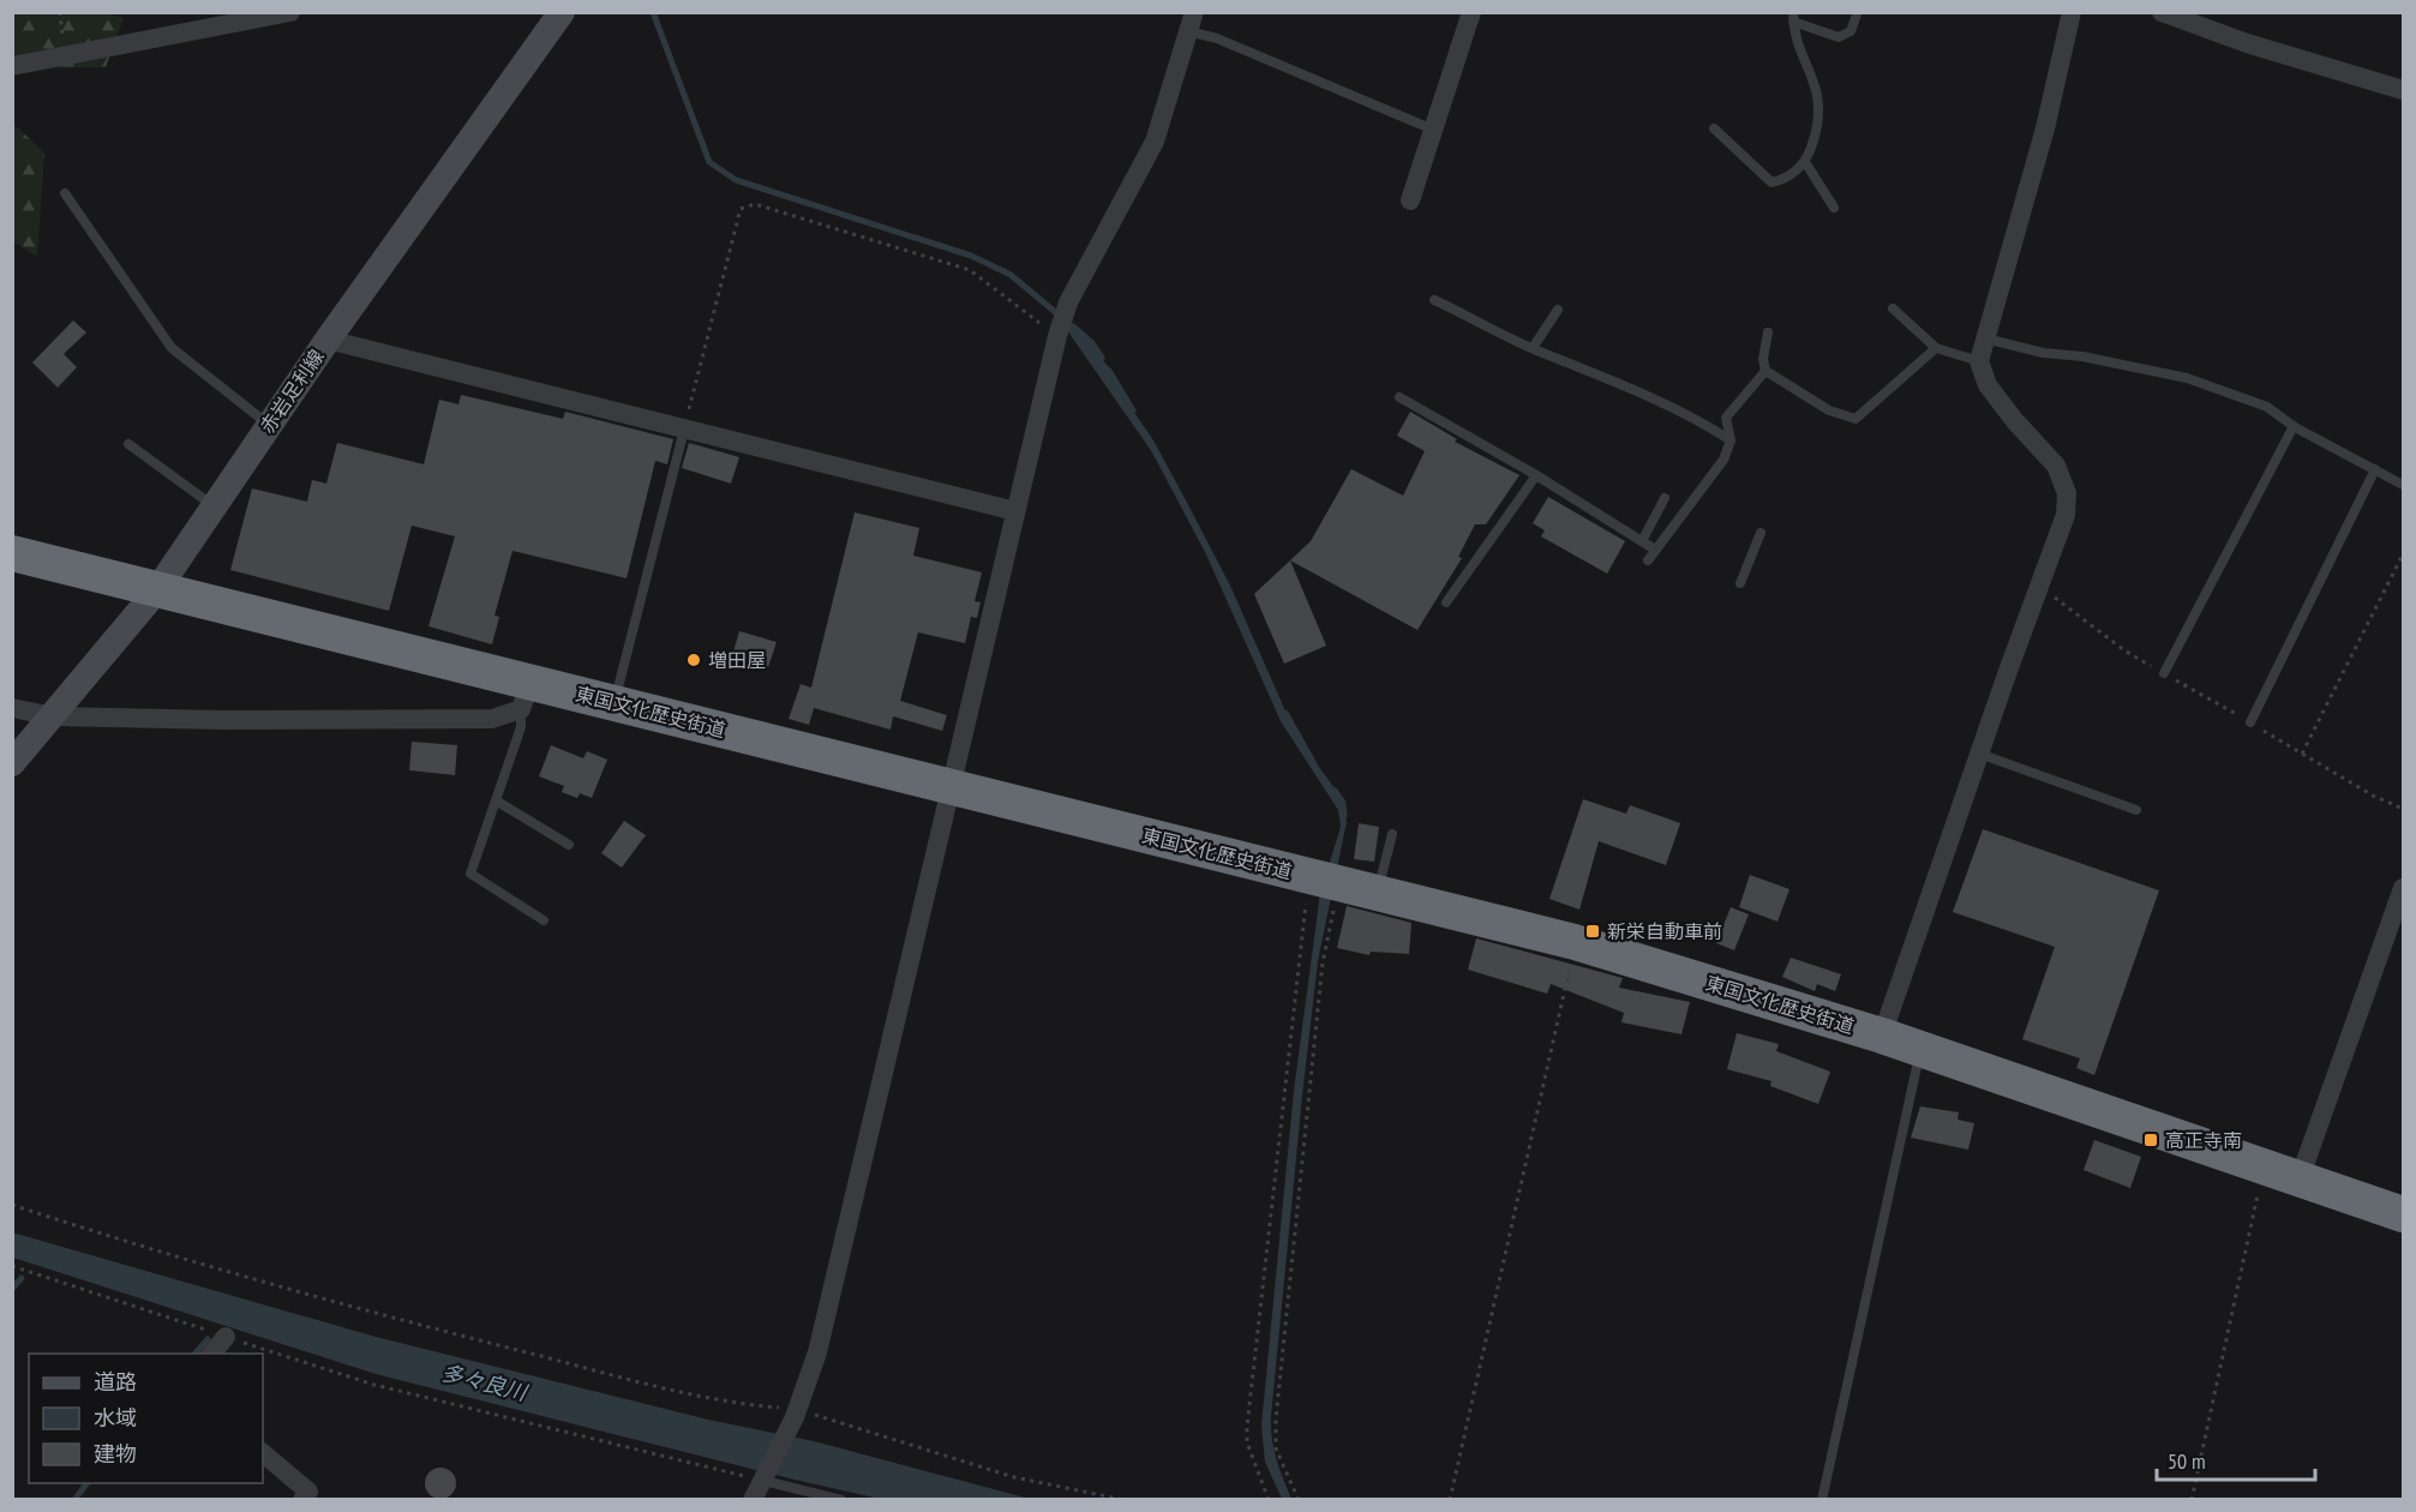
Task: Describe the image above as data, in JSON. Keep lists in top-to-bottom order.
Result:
{
  "streets": {
    "highway": ["東国文化歴史街道"],
    "main road": ["赤岩足利線"]
  },
  "crossings": [
    ["赤岩足利線", "東国文化歴史街道"]
  ],
  "water": ["多々良川"],
  "places": {
    "other": ["増田屋"],
    "transit": ["新栄自動車前", "高正寺南"]
  },
  "legend": ["道路", "水域", "建物"],
  "scale_bar": "50 m"
}
